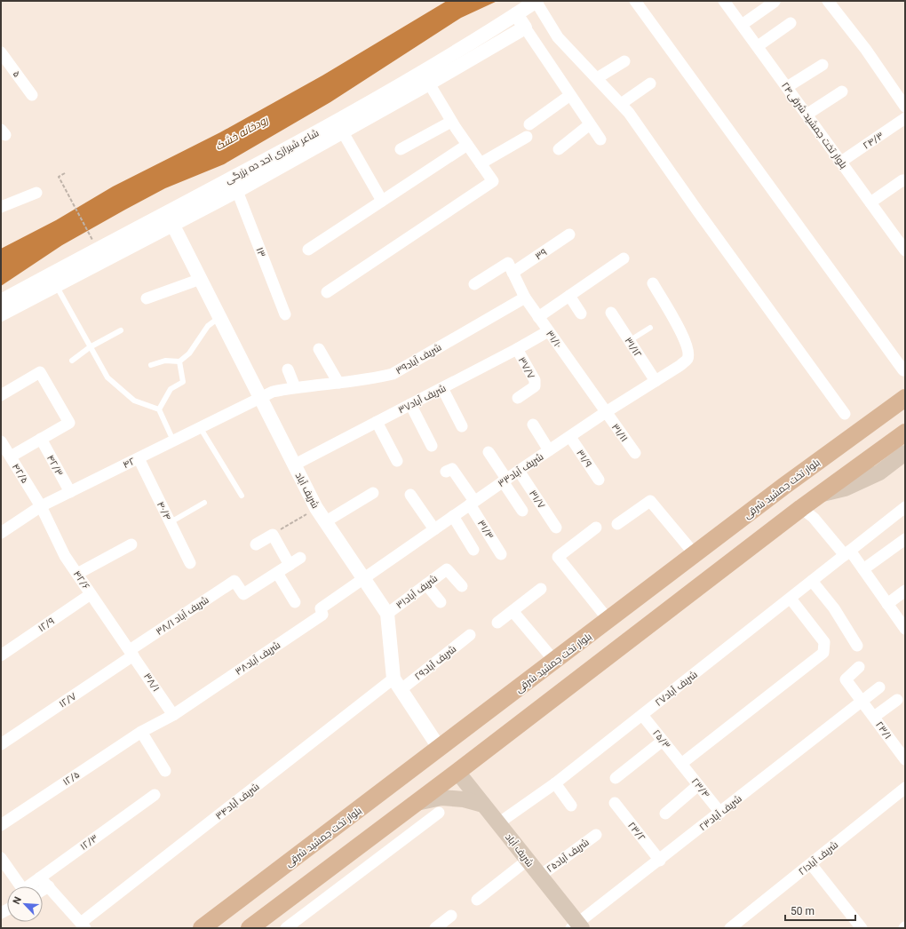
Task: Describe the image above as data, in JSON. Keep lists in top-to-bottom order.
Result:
{
  "streets": {
    "main road": ["بلوار تخت جمشید شرقی", "شریف آباد"],
    "street": [
      "۵",
      "بلوار تخت جمشید شرقی۲۴",
      "۲۴/۳",
      "شاعر شیرازی احد ده بزرگی",
      "۱۳",
      "۳۹",
      "۳۱/۱۰",
      "۳۱/۱۲",
      "شریف آباد۳۹",
      "۳۷/۷",
      "شریف آباد۳۷",
      "۳۱/۱۱",
      "۳۱/۹",
      "۴۲",
      "۴۲/۳",
      "شریف آباد۳۳",
      "۴۲/۵",
      "۳۱/۷",
      "۴۰/۴",
      "۳۱/۳",
      "۴۲/۶",
      "شریف آباد۳۱",
      "۳۸/۱ شریف آباد",
      "۱۲/۹",
      "شریف آباد۳۸",
      "شریف آباد۲۹",
      "۳۸/۱",
      "شریف آباد۲۷",
      "۱۲/۷",
      "۲۳/۱",
      "۲۵/۳",
      "۱۲/۵",
      "۲۳/۴",
      "شریف آباد۳۴",
      "شریف آباد۲۳",
      "۲۳/۲",
      "۱۲/۳",
      "شریف آباد۲۵",
      "شریف آباد۲۱"
    ]
  },
  "crossings": [
    ["بلوار تخت جمشید شرقی۲۴", "۲۴/۳"],
    ["۳۹", "۳۱/۱۰"],
    ["۳۱/۱۰", "شریف آباد۳۹"],
    ["۳۱/۱۰", "شریف آباد۳۷"],
    ["۳۱/۱۰", "۳۱/۱۱"],
    ["۳۱/۱۰", "شریف آباد۳۳"],
    ["۳۱/۱۲", "شریف آباد۳۳"],
    ["شریف آباد۳۹", "۴۲"],
    ["شریف آباد۳۹", "شریف آباد"],
    ["۳۷/۷", "شریف آباد۳۷"],
    ["شریف آباد۳۷", "شریف آباد"],
    ["۳۱/۱۱", "شریف آباد۳۳"],
    ["۳۱/۹", "شریف آباد۳۳"],
    ["۴۲", "۴۲/۳"],
    ["۴۲", "۴۲/۵"],
    ["۴۲", "شریف آباد"],
    ["۴۲", "۴۰/۴"],
    ["۴۲", "۴۲/۶"],
    ["شریف آباد۳۳", "شریف آباد"],
    ["شریف آباد۳۳", "۳۱/۷"],
    ["شریف آباد۳۳", "۳۱/۳"],
    ["شریف آباد۳۳", "شریف آباد۳۸"],
    ["۴۲/۵", "۴۲/۶"],
    ["بلوار تخت جمشید شرقی", "شریف آباد"],
    ["شریف آباد", "شریف آباد۳۱"],
    ["شریف آباد", "شریف آباد۳۸"],
    ["شریف آباد", "شریف آباد۲۹"],
    ["شریف آباد", "شریف آباد۲۷"],
    ["شریف آباد", "شریف آباد۳۴"],
    ["شریف آباد", "شریف آباد۲۳"],
    ["شریف آباد", "شریف آباد۲۵"],
    ["۴۲/۶", "۳۸/۱ شریف آباد"],
    ["۴۲/۶", "۱۲/۹"],
    ["۴۲/۶", "۳۸/۱"],
    ["۴۲/۶", "۱۲/۷"],
    ["۳۸/۱ شریف آباد", "۳۸/۱"],
    ["۳۸/۱ شریف آباد", "۱۲/۷"],
    ["شریف آباد۳۸", "۳۸/۱"],
    ["شریف آباد۳۸", "۱۲/۵"],
    ["شریف آباد۲۹", "شریف آباد۳۴"],
    ["۳۸/۱", "۱۲/۷"],
    ["شریف آباد۲۷", "۲۵/۳"],
    ["۲۳/۱", "شریف آباد۲۳"],
    ["۲۵/۳", "۲۳/۴"],
    ["۲۳/۴", "شریف آباد۲۳"],
    ["شریف آباد۲۳", "۲۳/۲"]
  ],
  "water": ["رودخانه خشک"],
  "scale_bar": "50 m",
  "north": "top left"
}
